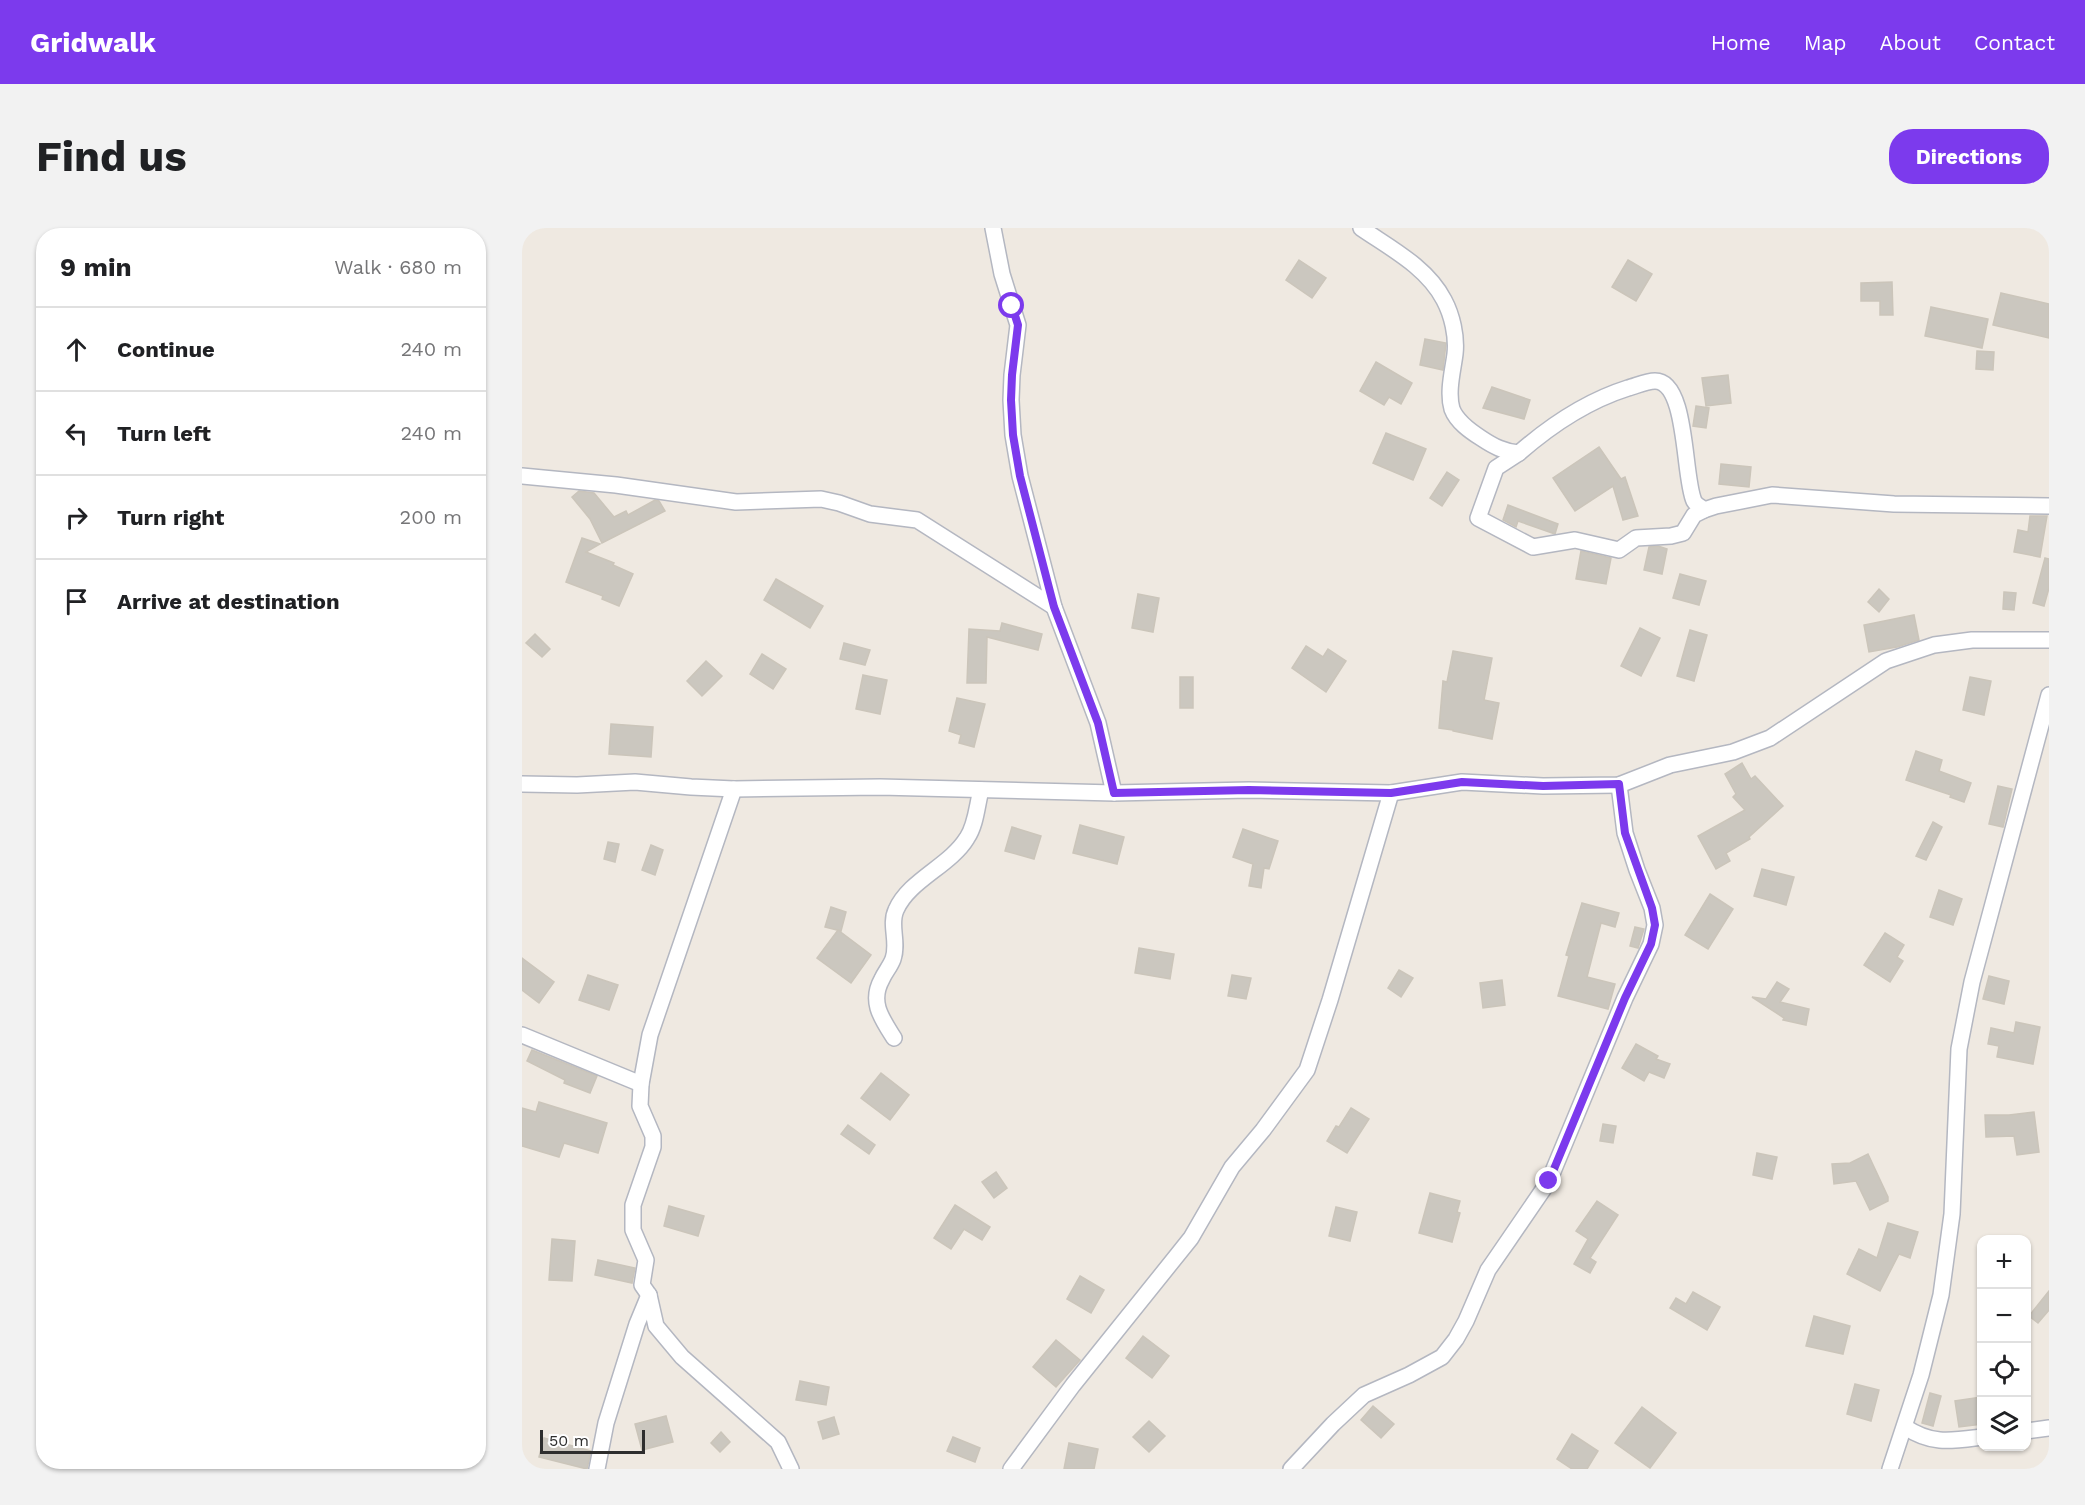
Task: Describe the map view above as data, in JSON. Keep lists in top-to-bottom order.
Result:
{
  "scale_bar": "50 m",
  "page": {
    "header": "Gridwalk",
    "nav": [
      "Home",
      "Map",
      "About",
      "Contact"
    ],
    "buttons": "Directions",
    "title": "Find us",
    "heading": ["9 min", "Walk · 680 m"],
    "list": [
      ["Continue", "240 m"],
      ["Turn left", "240 m"],
      ["Turn right", "200 m"],
      "Arrive at destination"
    ],
    "map_buttons": ["+", "−"],
    "scale": "50 m"
  }
}
